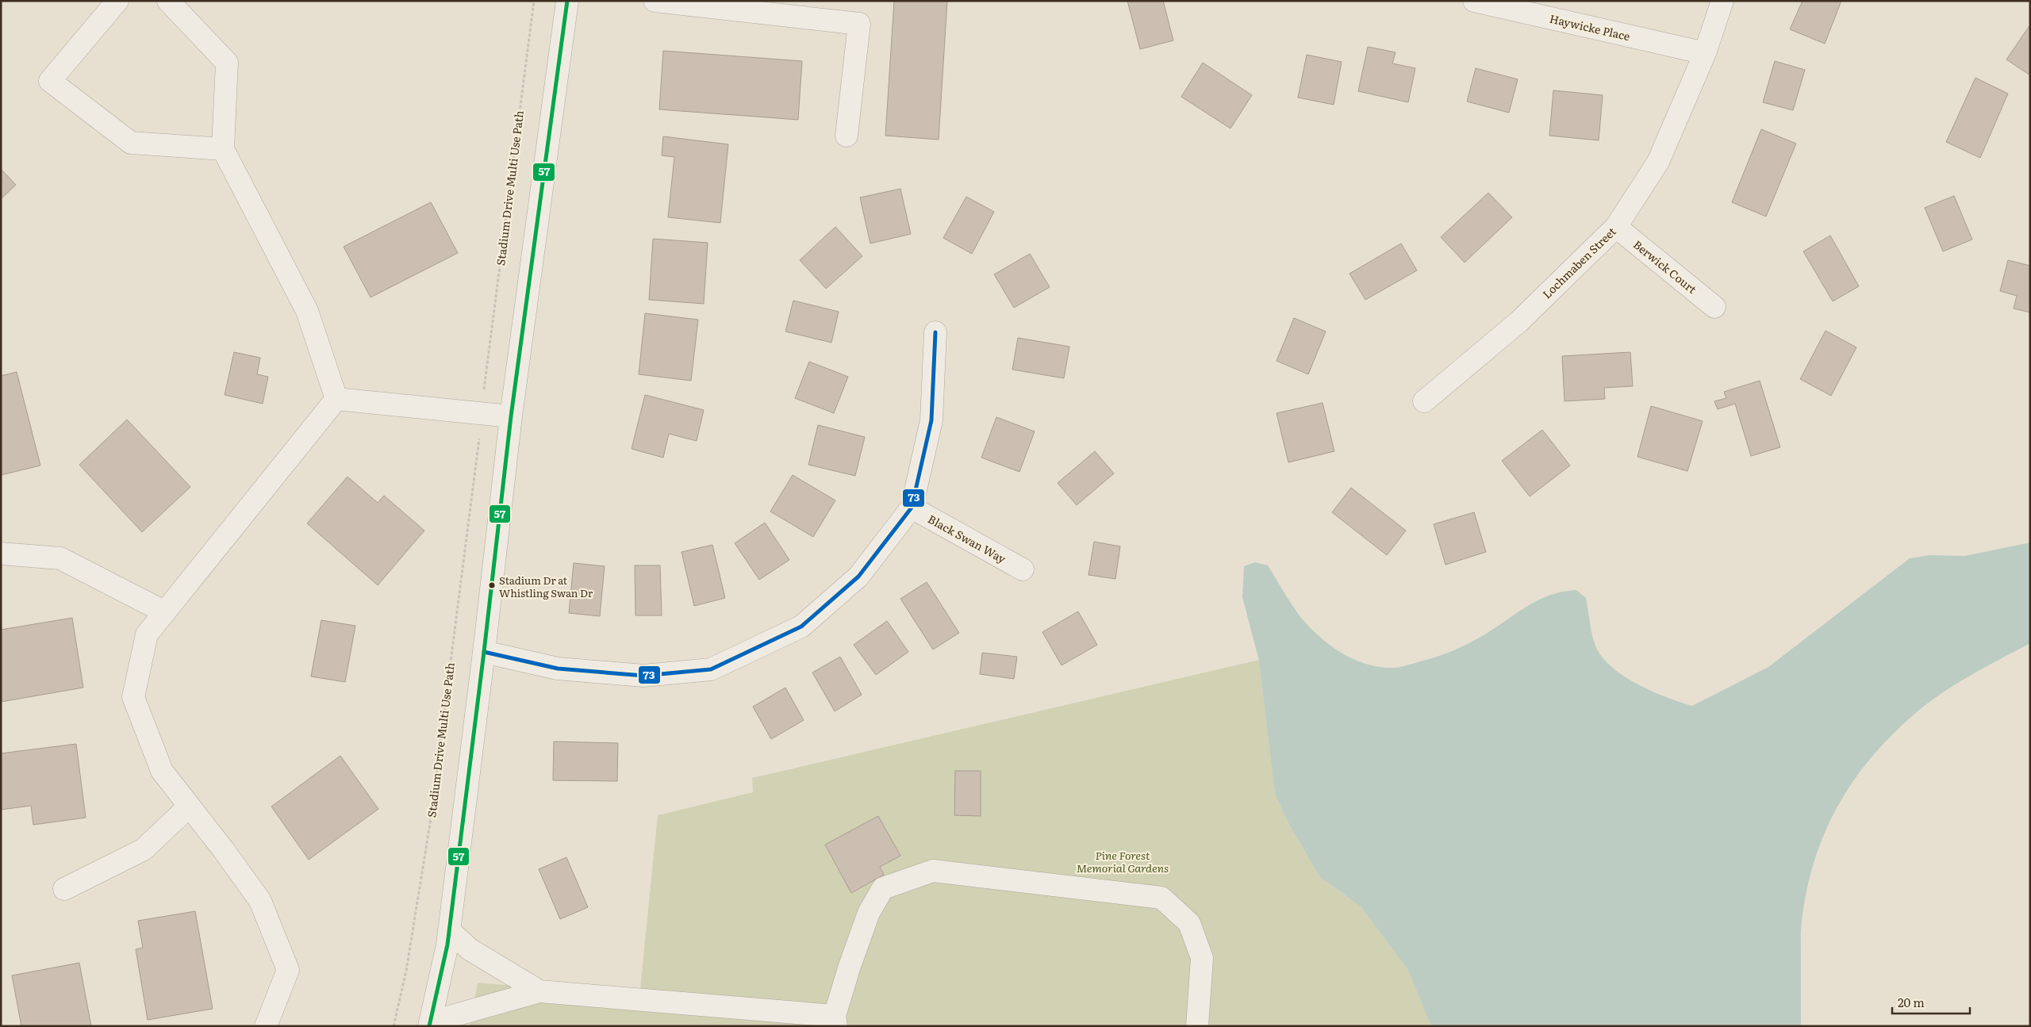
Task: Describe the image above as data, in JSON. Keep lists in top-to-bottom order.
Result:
{
  "streets": {
    "street": [
      "Haywicke Place",
      "Lochmaben Street",
      "Berwick Court",
      "Black Swan Way"
    ],
    "path": ["Stadium Drive Multi Use Path"]
  },
  "crossings": [
    ["Haywicke Place", "Lochmaben Street"],
    ["Lochmaben Street", "Berwick Court"]
  ],
  "parks": ["Pine Forest Memorial Gardens"],
  "places": ["Stadium Dr at Whistling Swan Dr"],
  "lines": ["transit line 57", "transit line 73"],
  "scale_bar": "20 m"
}
